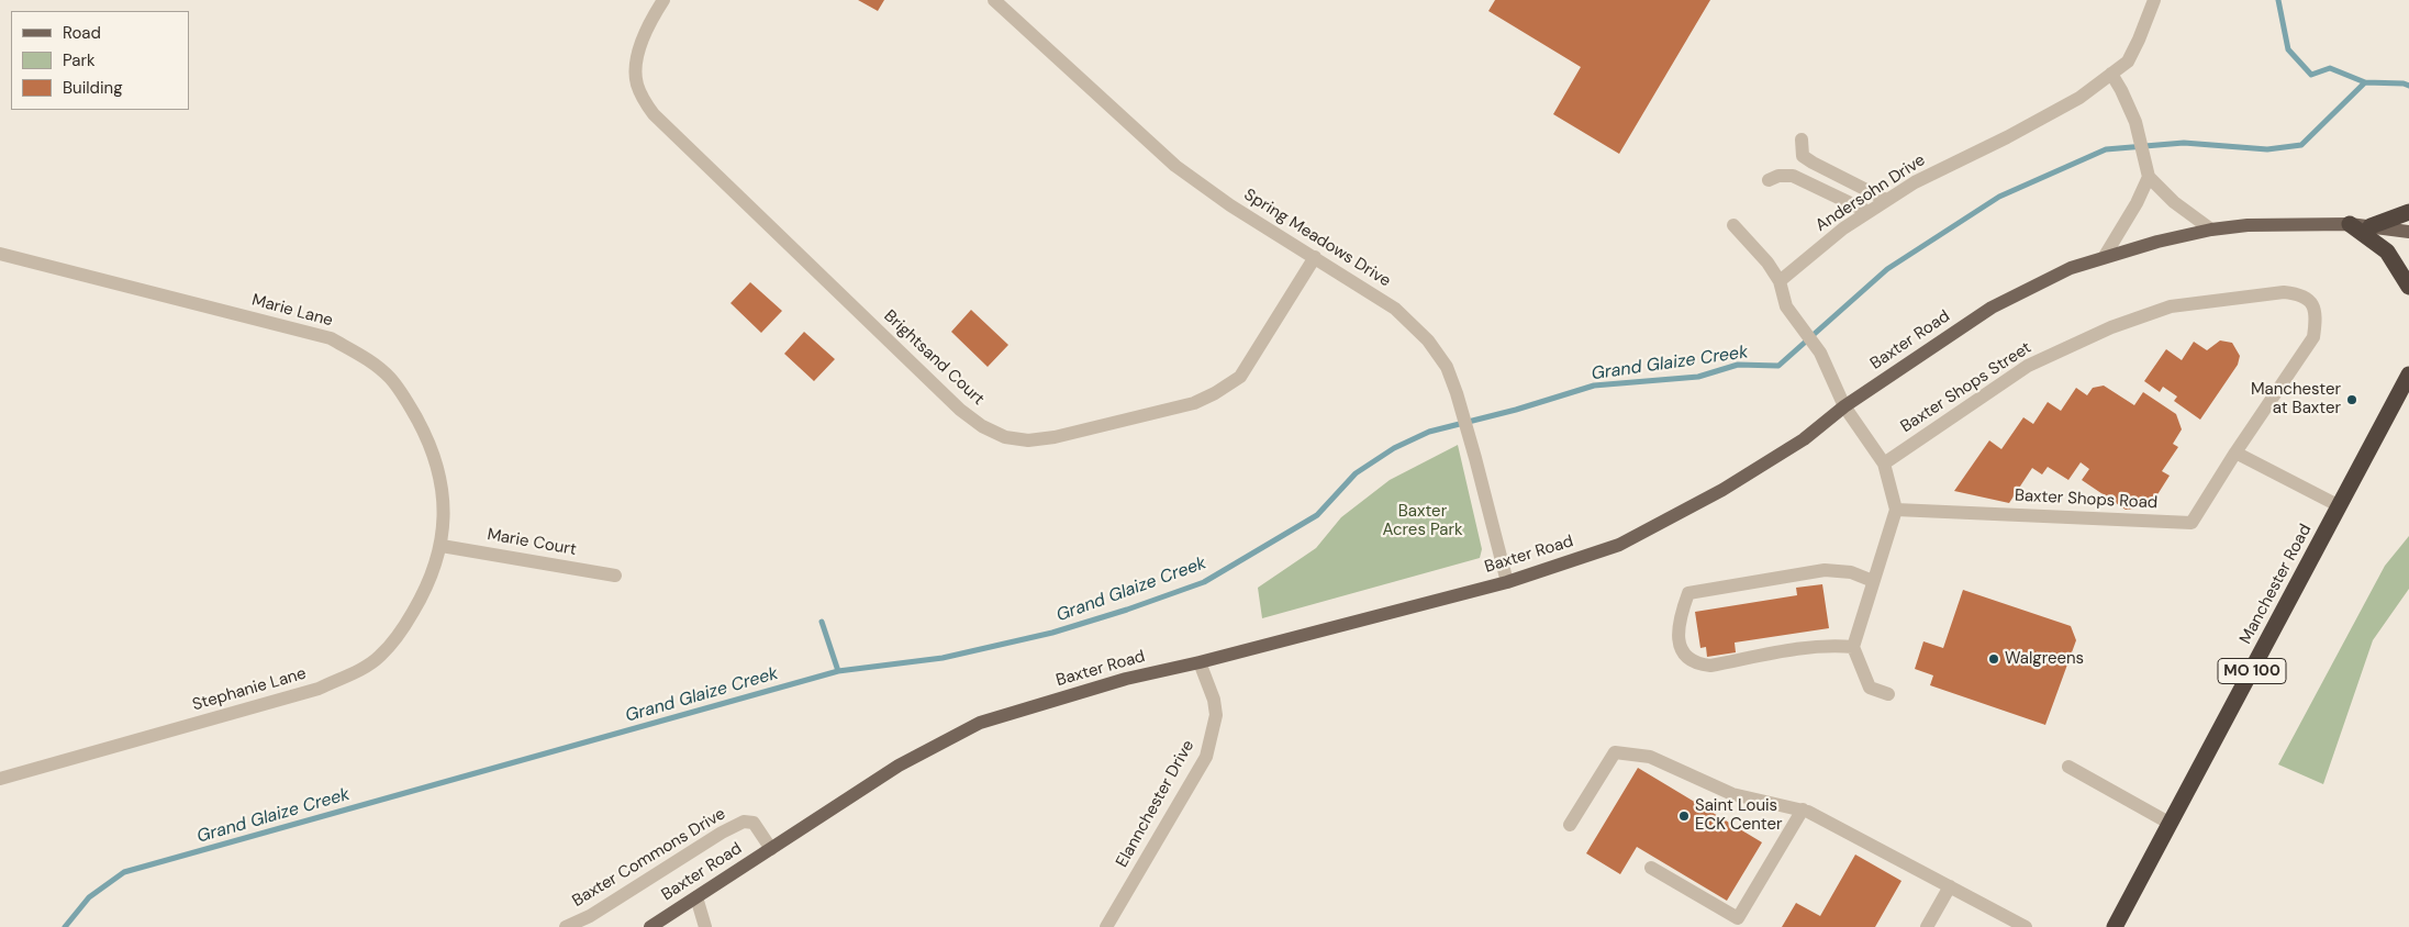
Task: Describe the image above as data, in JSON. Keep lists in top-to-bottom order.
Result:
{
  "streets": {
    "highway": ["Manchester Road", "MO 100"],
    "main road": ["Baxter Road"],
    "street": [
      "Andersohn Drive",
      "Spring Meadows Drive",
      "Marie Lane",
      "Brightsand Court",
      "Baxter Shops Street",
      "Baxter Shops Road",
      "Marie Court",
      "Stephanie Lane",
      "Elannchester Drive",
      "Baxter Commons Drive"
    ]
  },
  "crossings": [
    ["Spring Meadows Drive", "Baxter Road"],
    ["Spring Meadows Drive", "Brightsand Court"],
    ["Marie Lane", "Marie Court"],
    ["Marie Lane", "Stephanie Lane"],
    ["Baxter Road", "Elannchester Drive"],
    ["Baxter Road", "Baxter Commons Drive"],
    ["Baxter Shops Street", "Baxter Shops Road"],
    ["Marie Court", "Stephanie Lane"]
  ],
  "water": ["Grand Glaize Creek"],
  "parks": ["Baxter Acres Park"],
  "places": ["Manchester at Baxter", "Walgreens", "Saint Louis ECK Center"],
  "legend": ["Road", "Park", "Building"]
}
